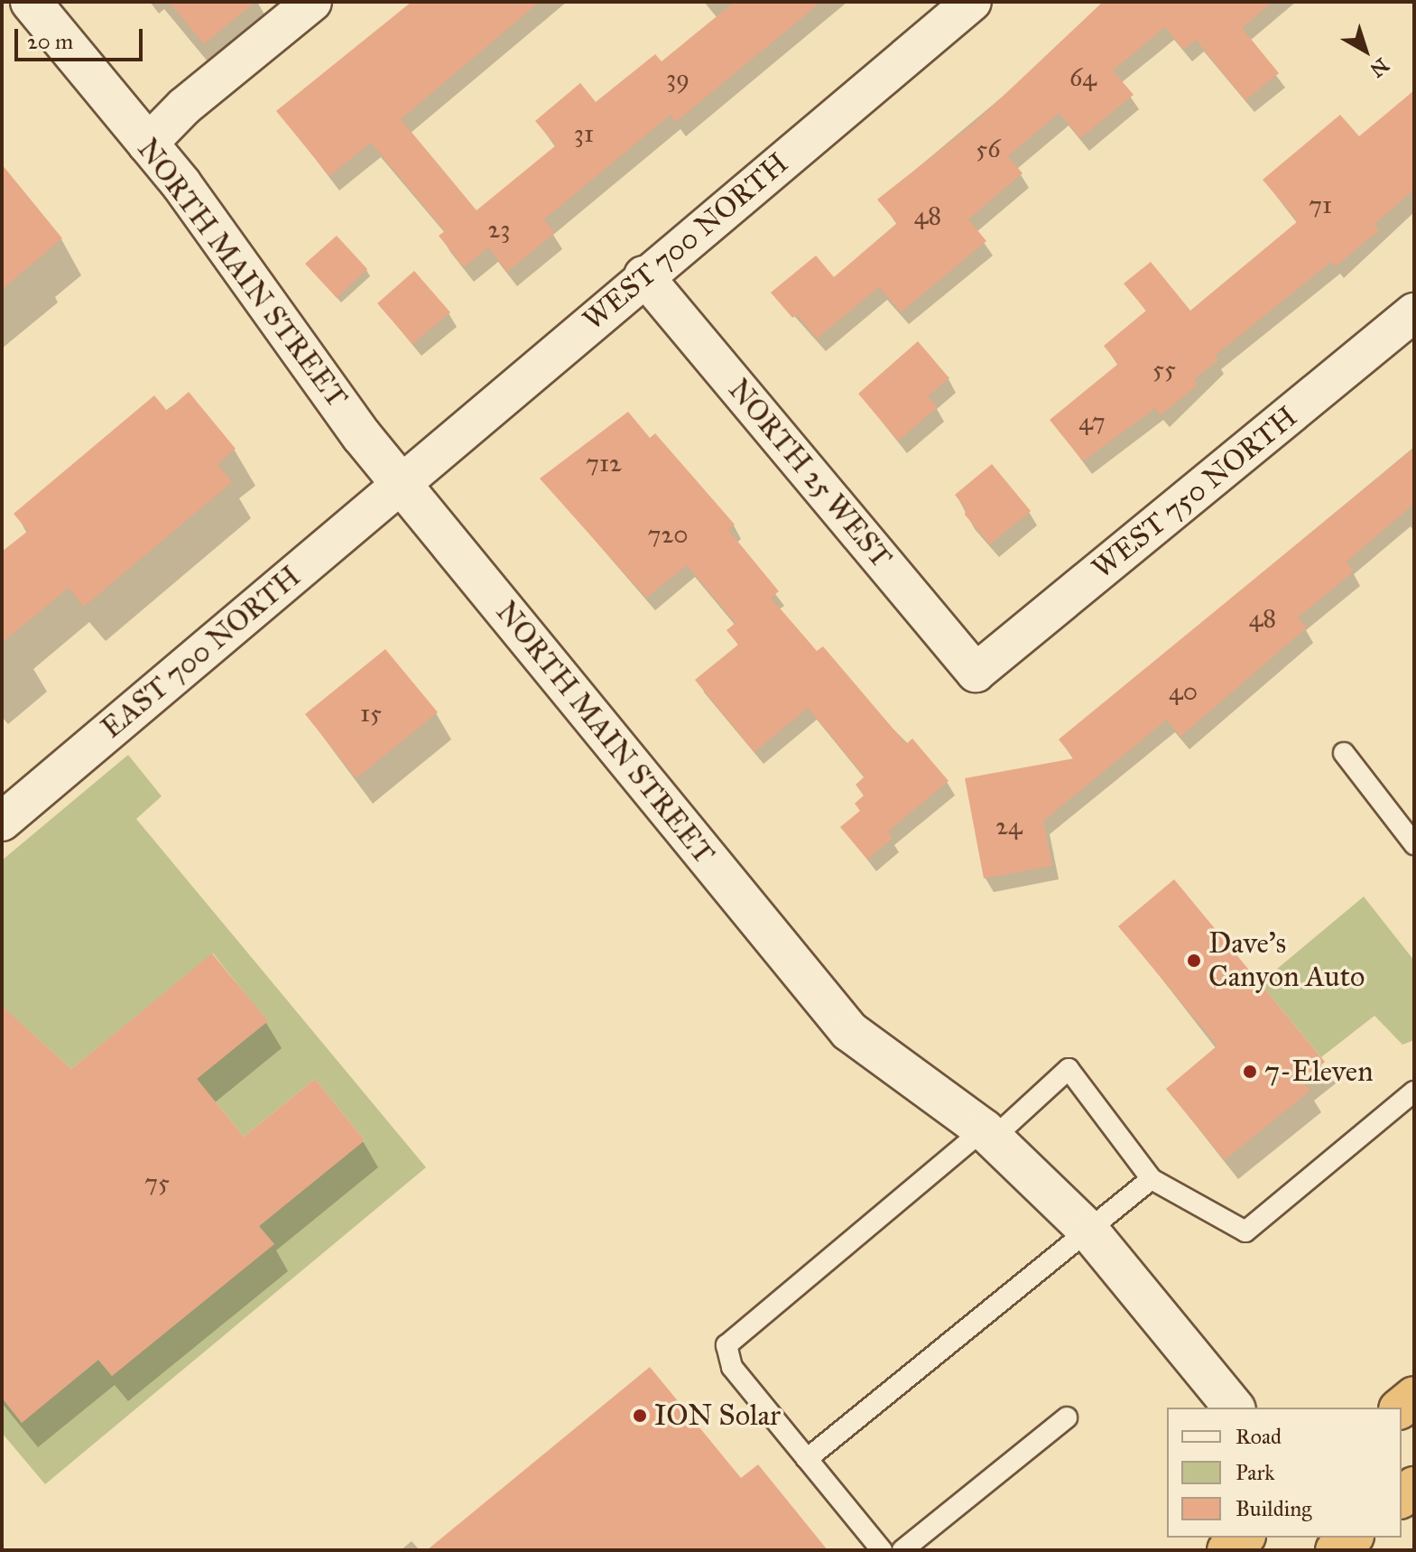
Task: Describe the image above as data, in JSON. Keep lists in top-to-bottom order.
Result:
{
  "streets": {
    "street": [
      "WEST 700 NORTH",
      "NORTH MAIN STREET",
      "NORTH 25 WEST",
      "WEST 750 NORTH",
      "EAST 700 NORTH"
    ]
  },
  "crossings": [
    ["WEST 700 NORTH", "NORTH MAIN STREET"],
    ["WEST 700 NORTH", "NORTH 25 WEST"],
    ["WEST 700 NORTH", "EAST 700 NORTH"],
    ["NORTH MAIN STREET", "EAST 700 NORTH"],
    ["NORTH 25 WEST", "WEST 750 NORTH"]
  ],
  "places": ["Dave's Canyon Auto", "7-Eleven", "ION Solar"],
  "house_numbers": [
    "64",
    "39",
    "31",
    "56",
    "71",
    "48",
    "23",
    "55",
    "47",
    "712",
    "720",
    "48",
    "40",
    "15",
    "24",
    "75"
  ],
  "legend": ["Road", "Park", "Building"],
  "scale_bar": "20 m",
  "north": "bottom right"
}
